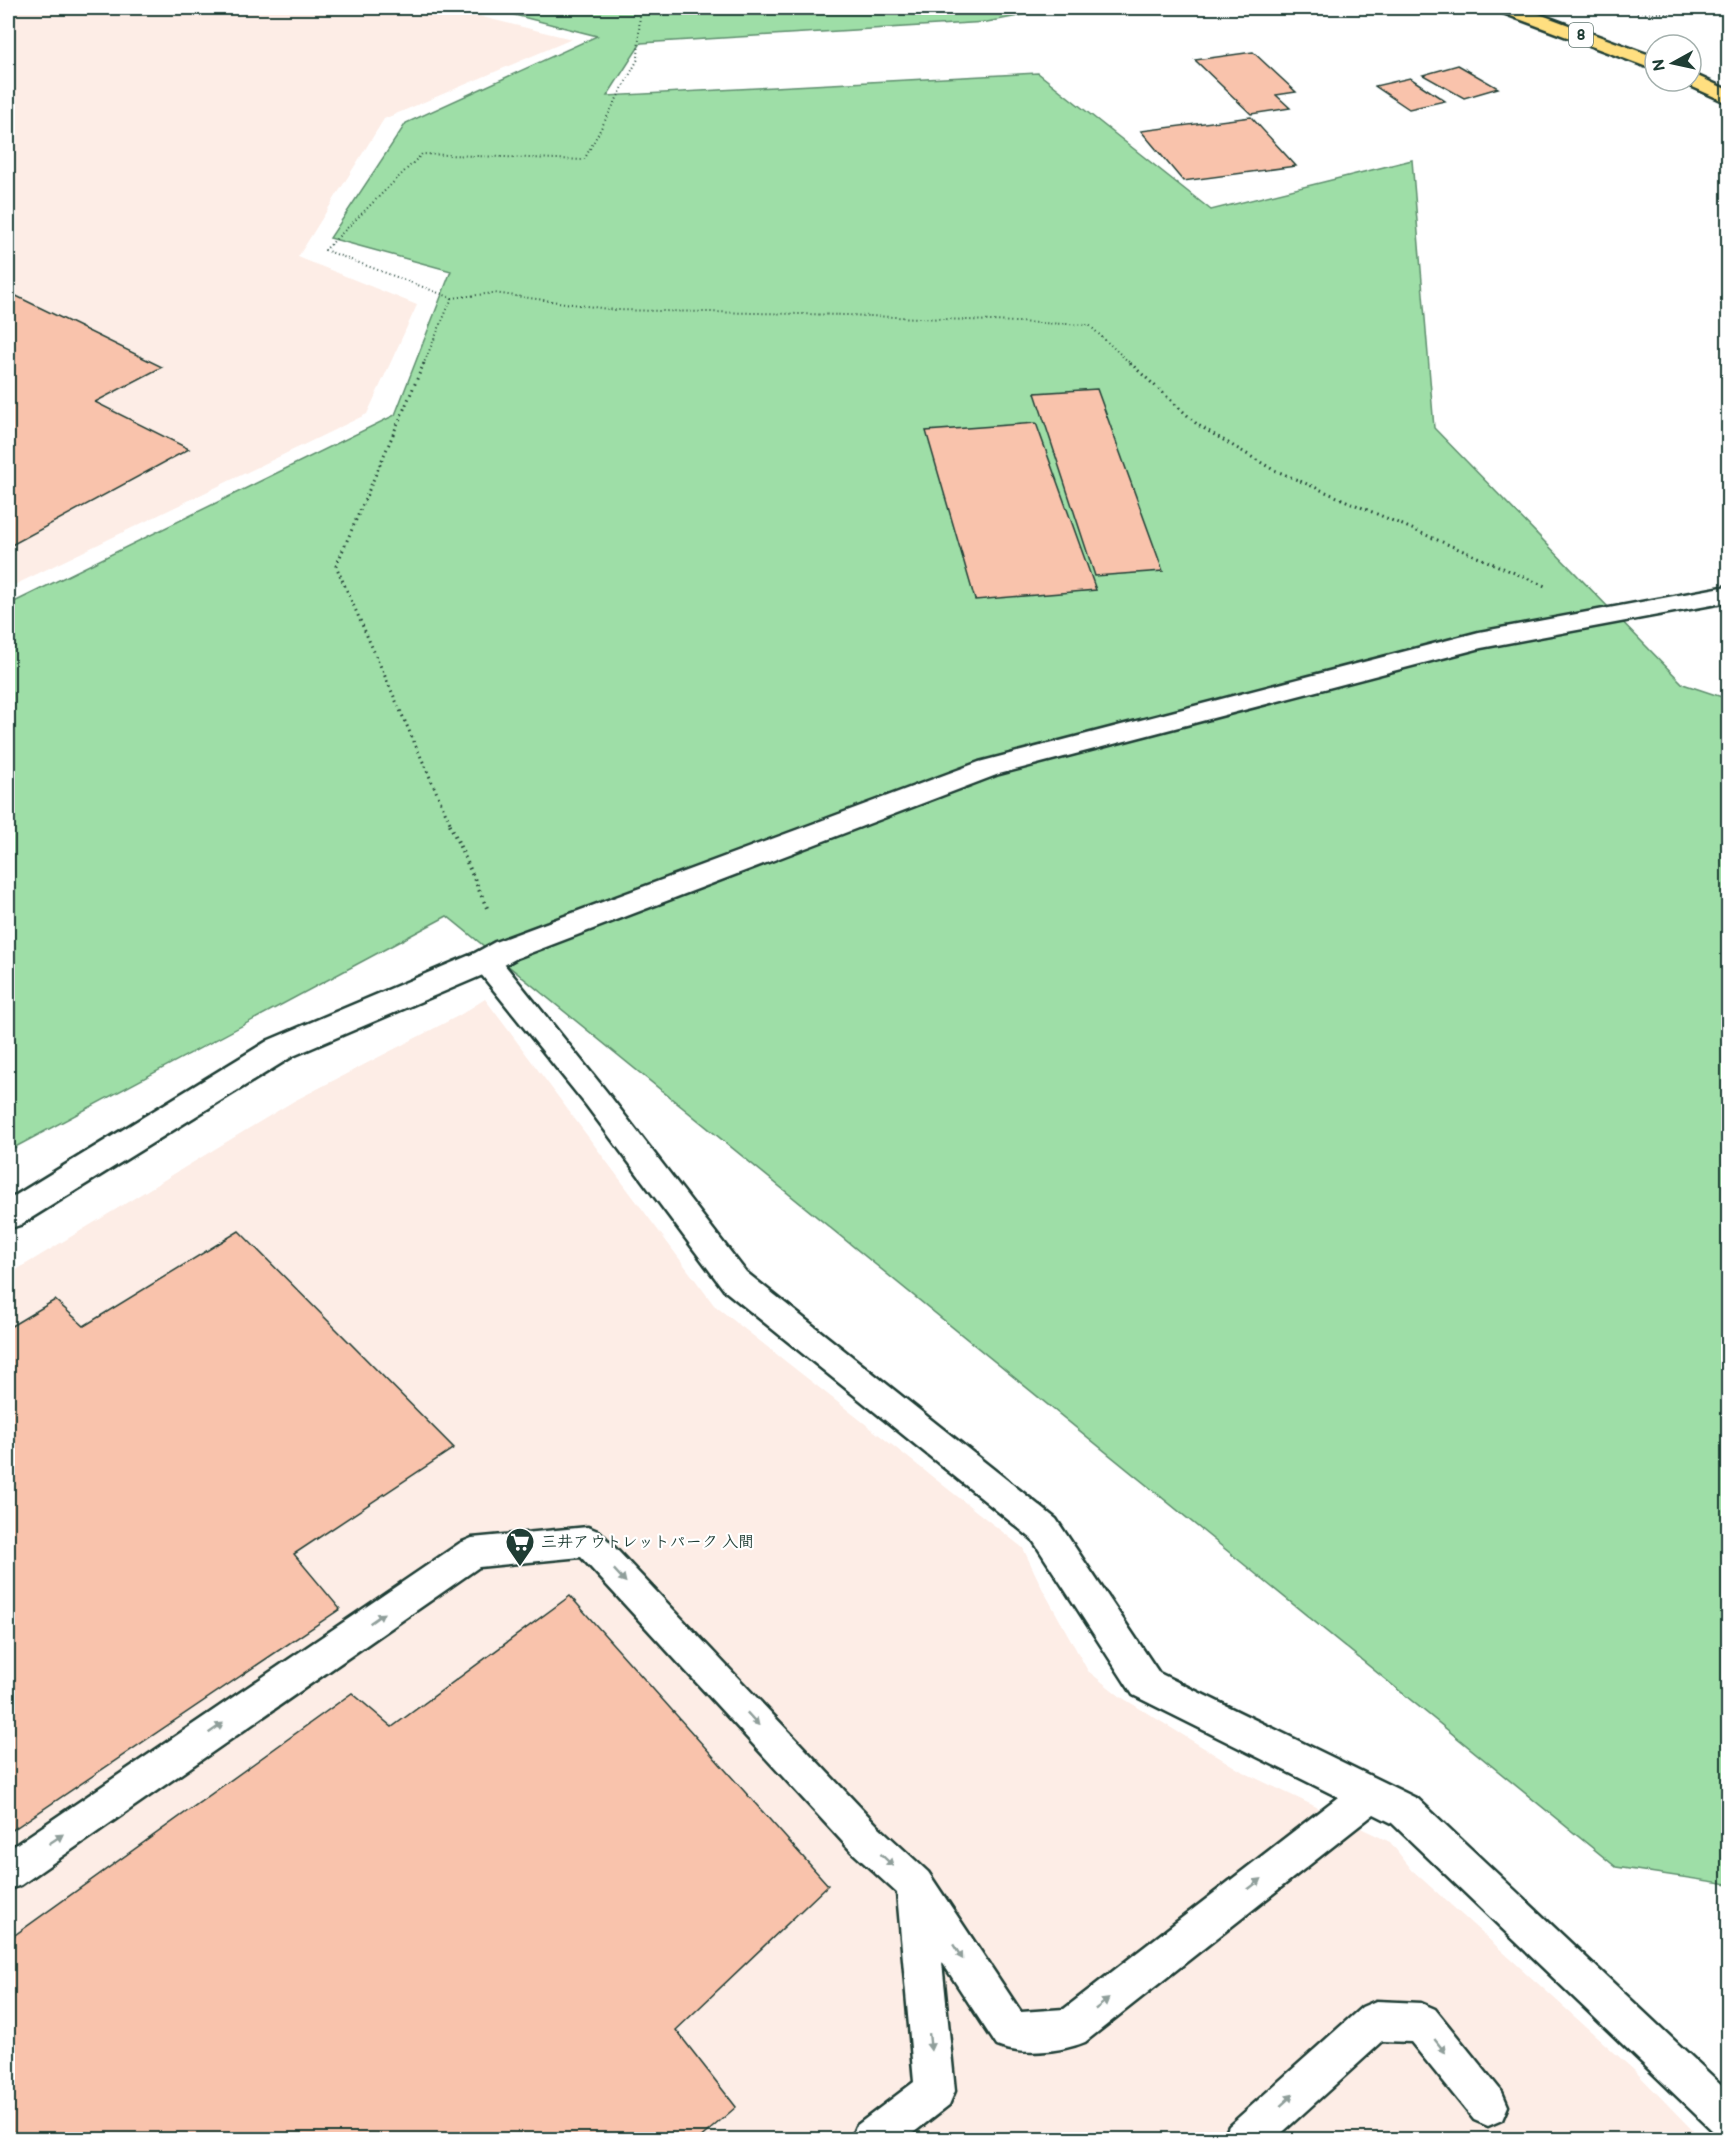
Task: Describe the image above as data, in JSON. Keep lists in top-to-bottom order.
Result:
{
  "streets": {
    "main road": ["8"]
  },
  "places": {
    "supermarket": ["三井アウトレットパーク 入間"]
  },
  "north": "left"
}
